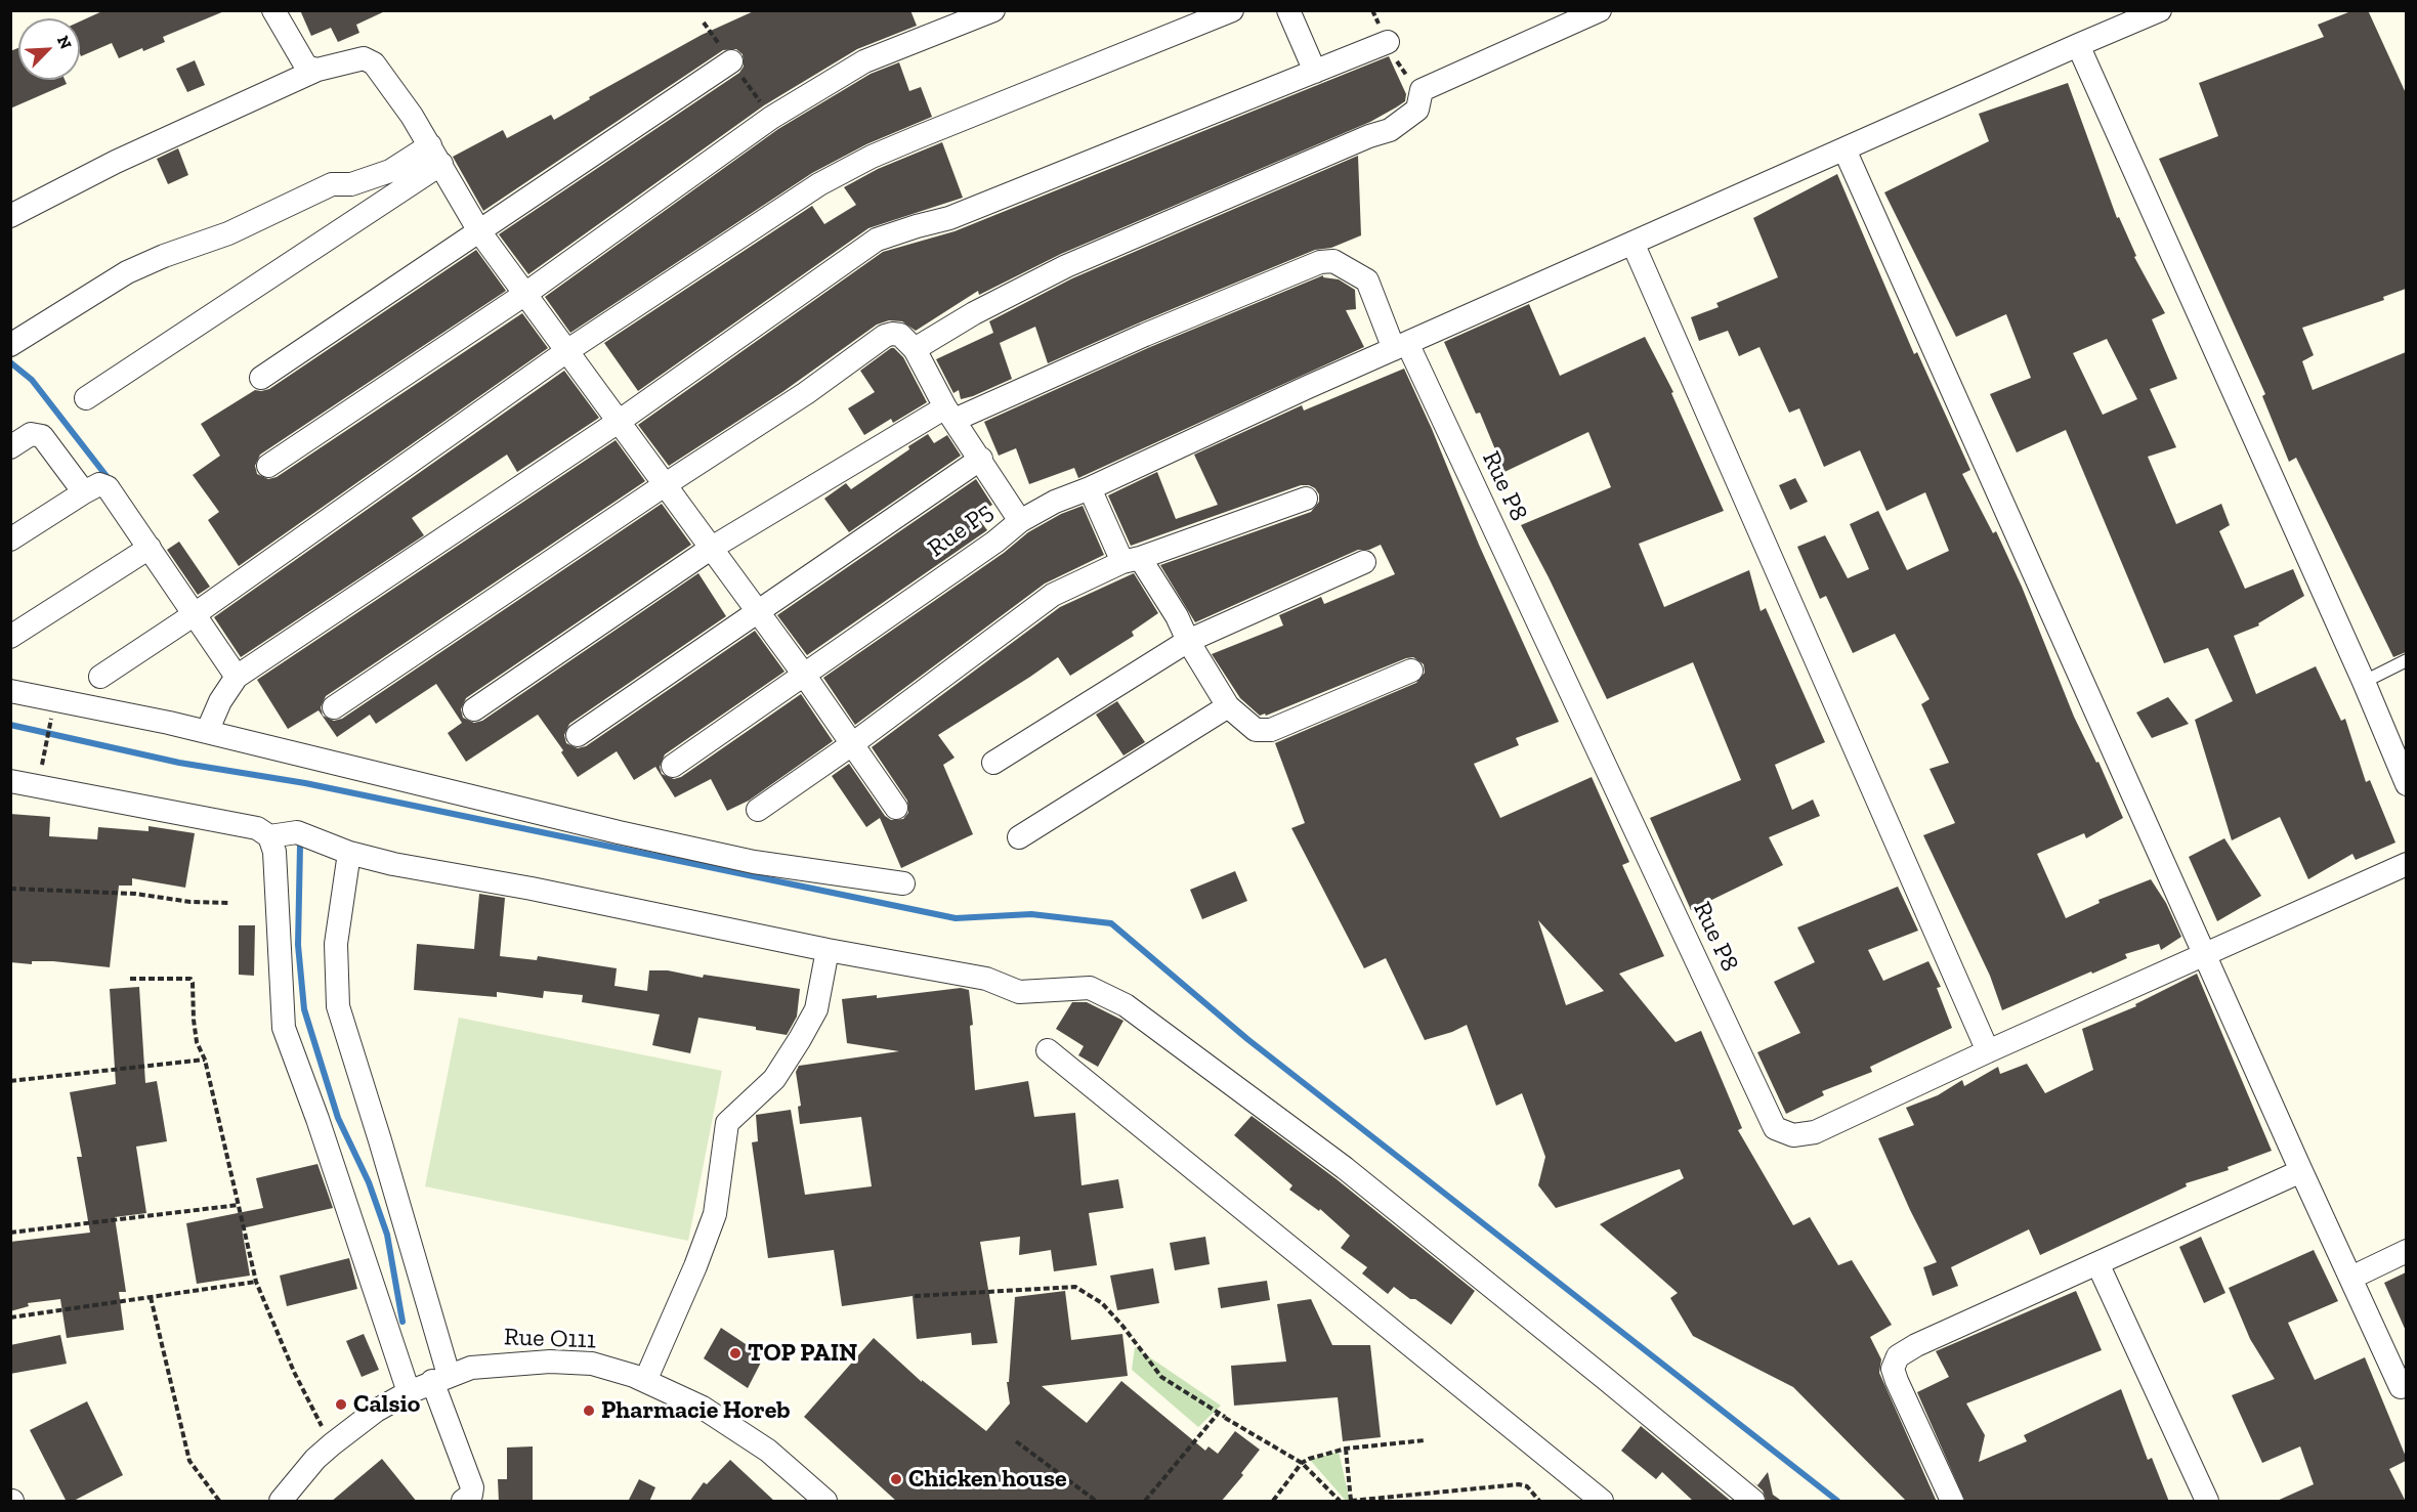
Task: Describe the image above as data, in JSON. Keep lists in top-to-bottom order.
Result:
{
  "streets": {
    "street": ["Rue P8", "Rue P5", "Rue O111"]
  },
  "crossings": [
    ["Rue P8", "Rue P5"]
  ],
  "places": [
    "TOP PAIN",
    "Calsio",
    "Pharmacie Horeb",
    "Chicken house"
  ],
  "north": "top right"
}
